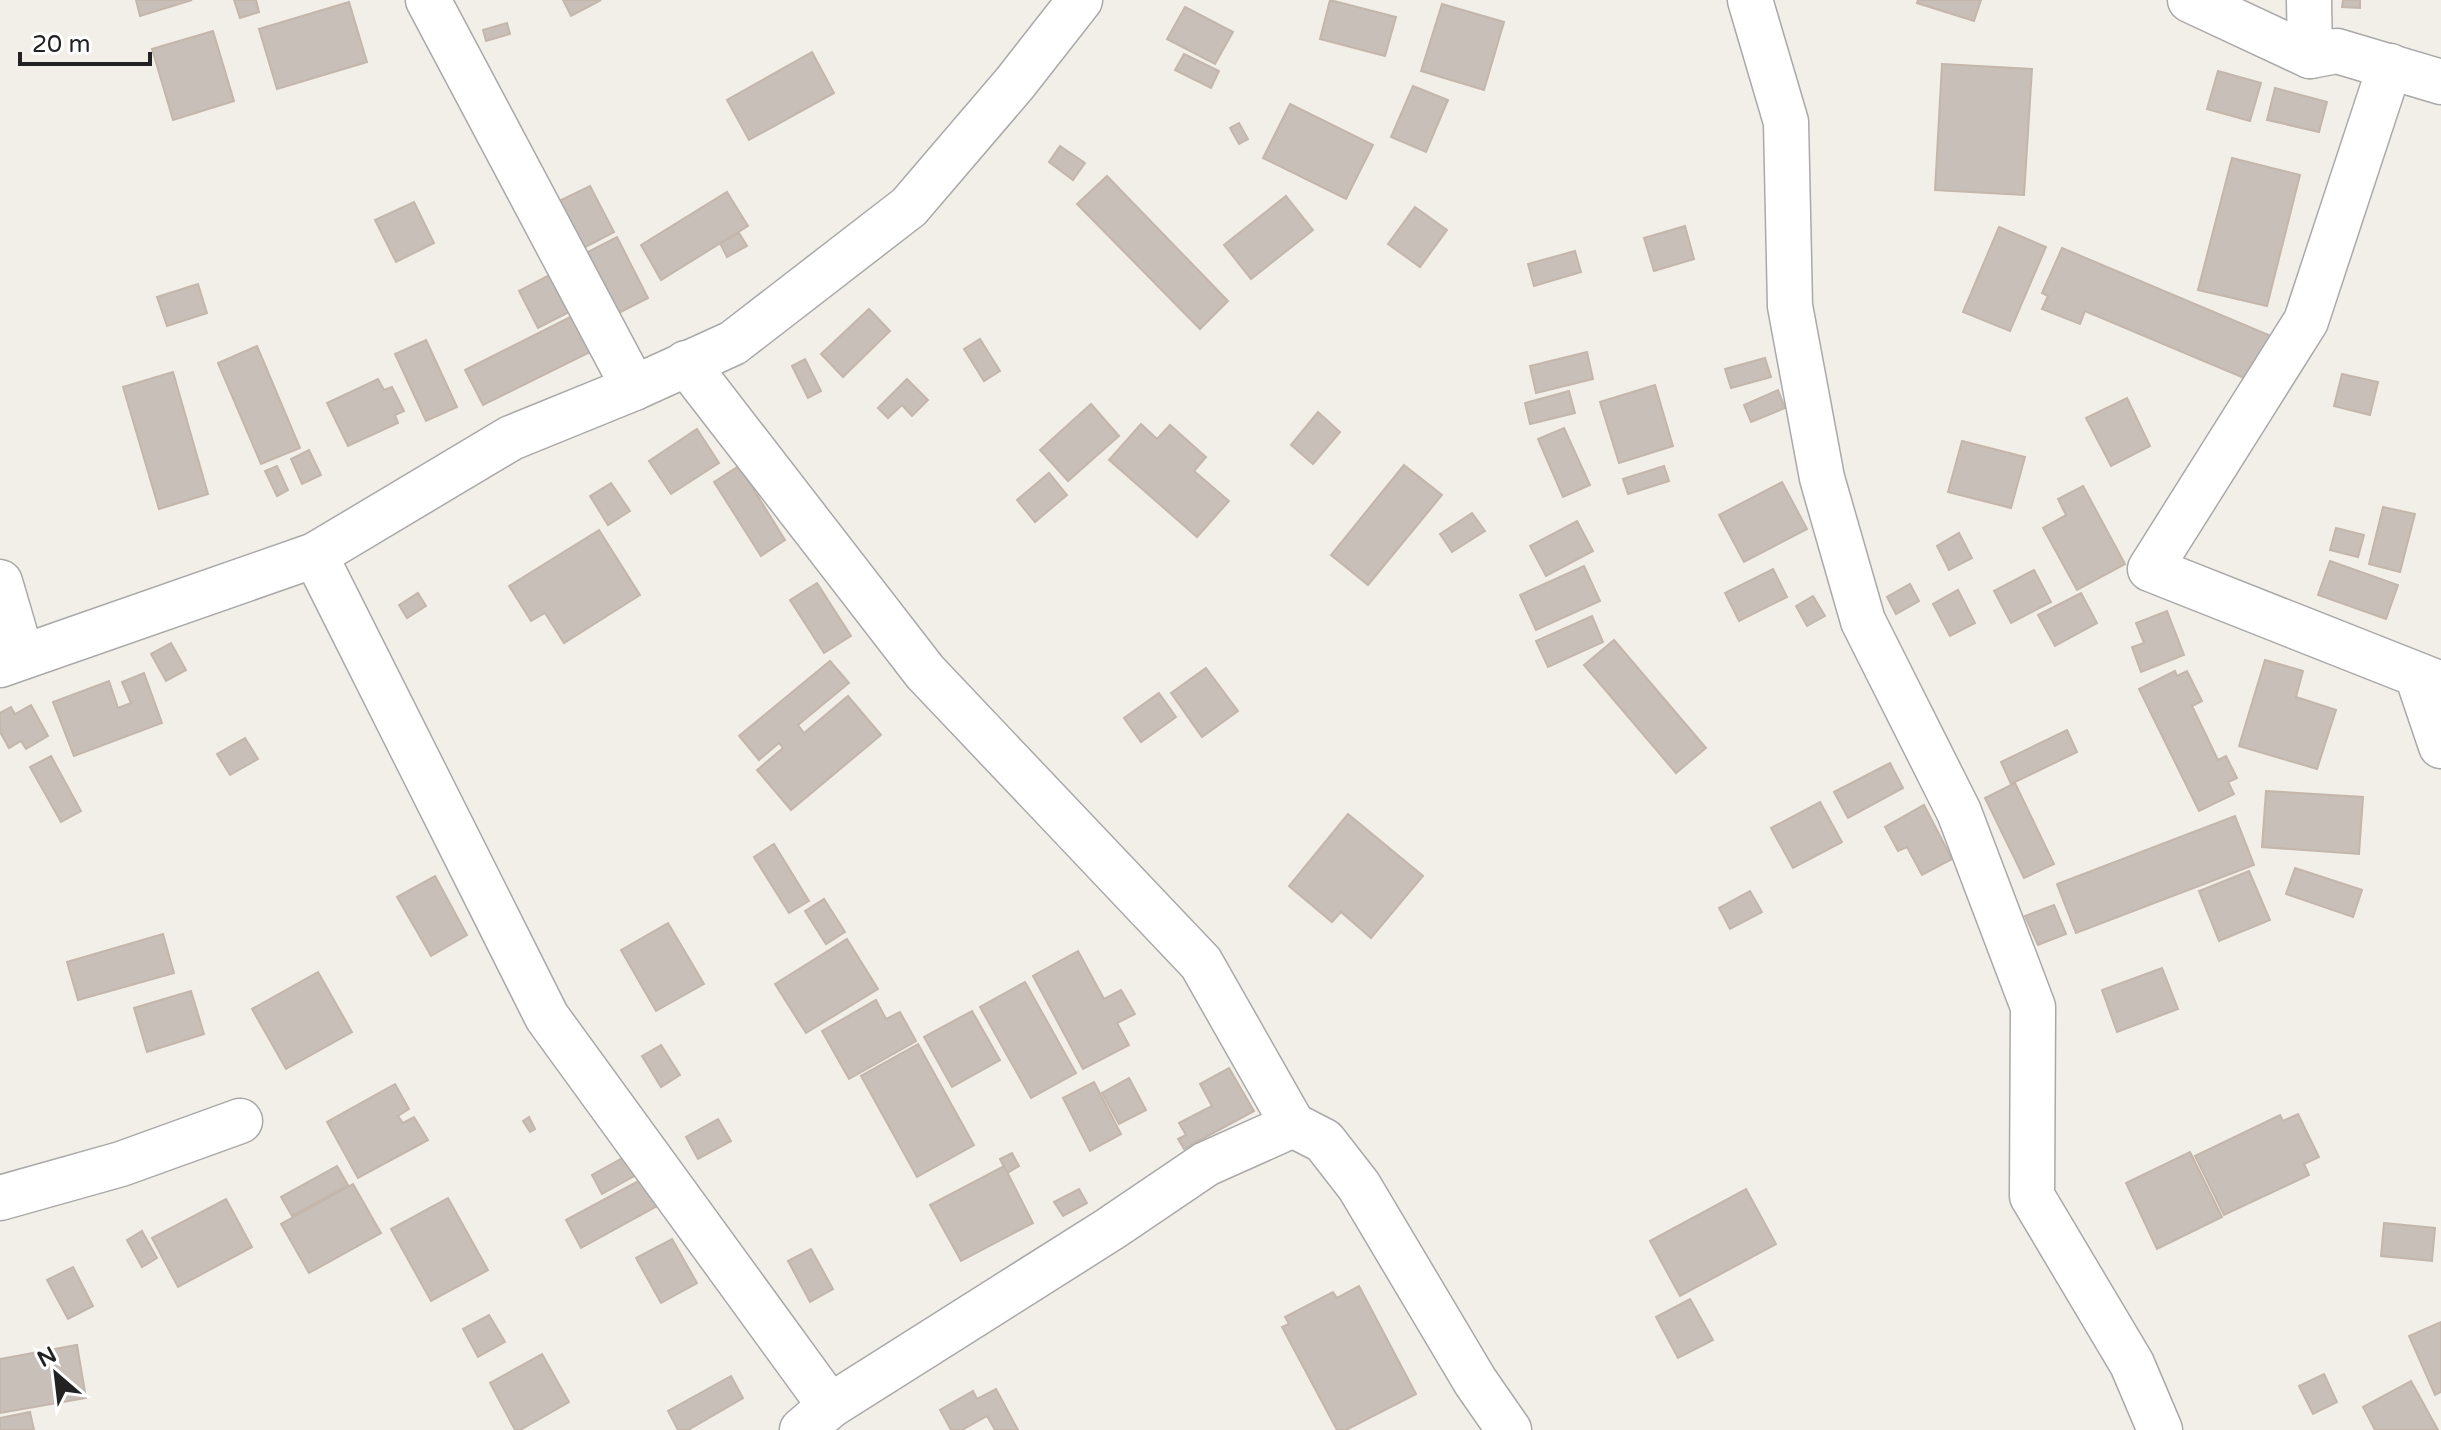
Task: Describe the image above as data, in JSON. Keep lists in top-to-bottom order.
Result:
{
  "scale_bar": "20 m",
  "north": "top left"
}
